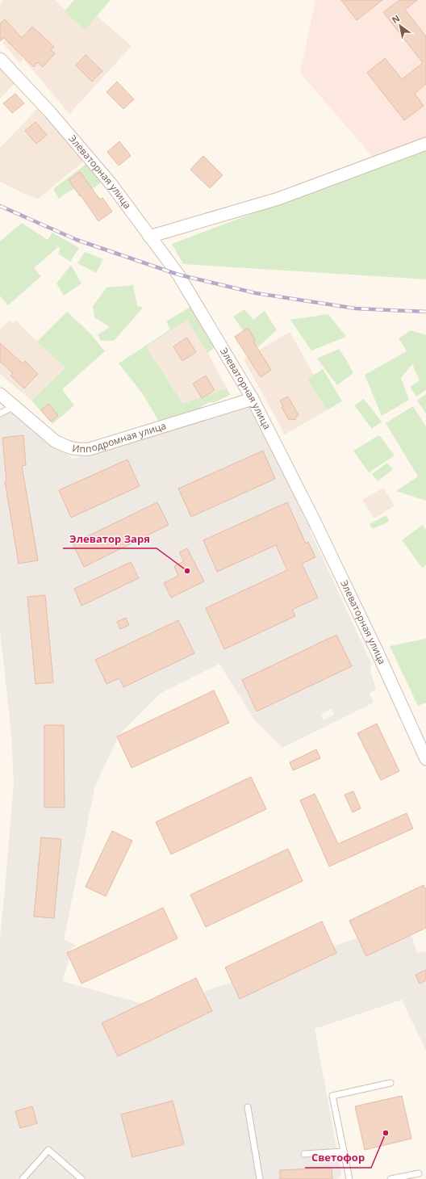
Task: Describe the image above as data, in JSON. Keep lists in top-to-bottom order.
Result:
{
  "streets": {
    "street": ["Элеваторная улица", "Ипподромная улица"]
  },
  "crossings": [
    ["Элеваторная улица", "Ипподромная улица"]
  ],
  "places": ["Элеватор Заря", "Светофор"],
  "north": "top left"
}
